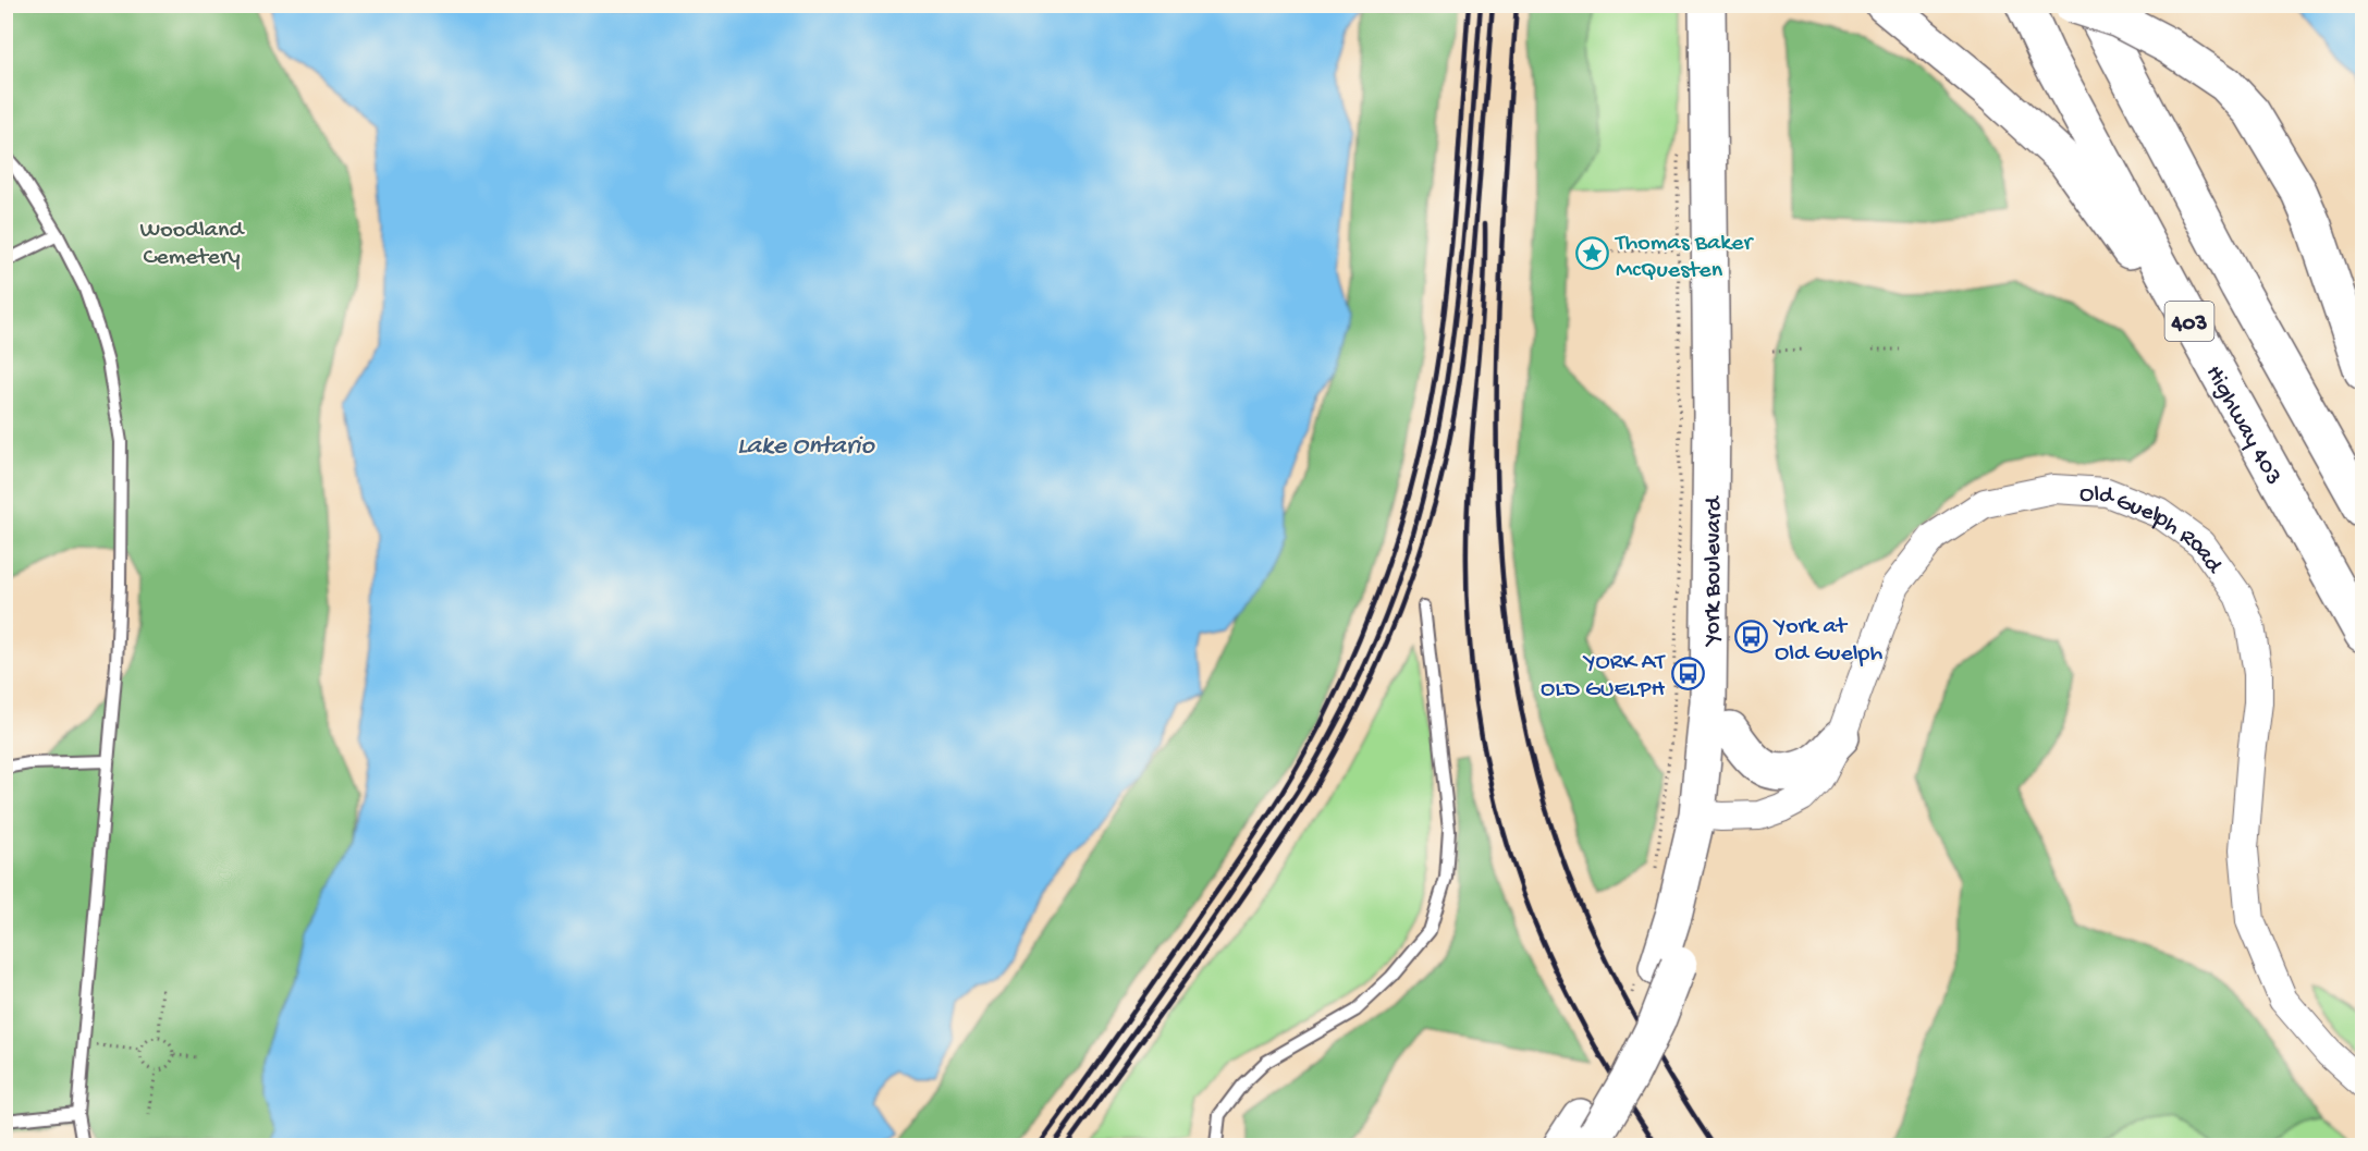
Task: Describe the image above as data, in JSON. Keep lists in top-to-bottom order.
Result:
{
  "streets": {
    "main road": ["403", "Highway 403", "York Boulevard"],
    "street": ["Old Guelph Road"]
  },
  "crossings": [
    ["Old Guelph Road", "York Boulevard"]
  ],
  "water": ["Lake Ontario"],
  "parks": ["Woodland Cemetery"],
  "places": {
    "place": ["Thomas Baker McQuesten"],
    "bus stop": ["York at Old Guelph", "YORK AT OLD GUELPH"]
  }
}
